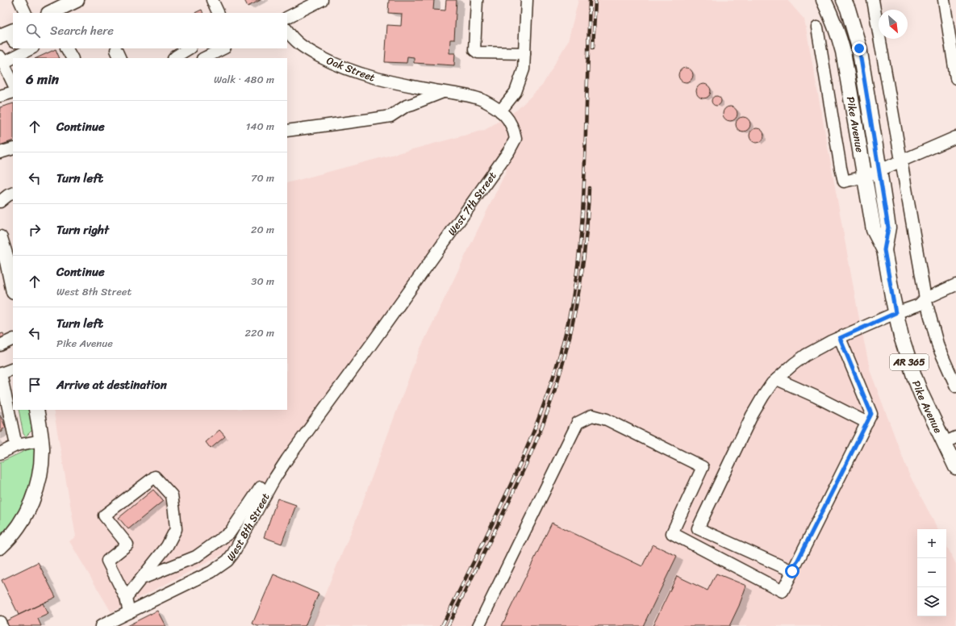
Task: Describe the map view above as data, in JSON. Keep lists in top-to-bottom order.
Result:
{
  "streets": {
    "main road": ["Pike Avenue", "AR 365"],
    "street": ["Oak Street", "West 7th Street", "West 8th Street"]
  },
  "crossings": [
    ["Oak Street", "West 7th Street"],
    ["West 7th Street", "West 8th Street"]
  ],
  "north": "bottom right",
  "page": {
    "search": "Search here",
    "heading": ["6 min", "Walk · 480 m"],
    "list": [
      ["Continue", "140 m"],
      ["Turn left", "70 m"],
      ["Turn right", "20 m"],
      ["Continue", "West 8th Street", "30 m"],
      ["Turn left", "Pike Avenue", "220 m"],
      "Arrive at destination"
    ],
    "map_buttons": ["+", "−"]
  }
}
